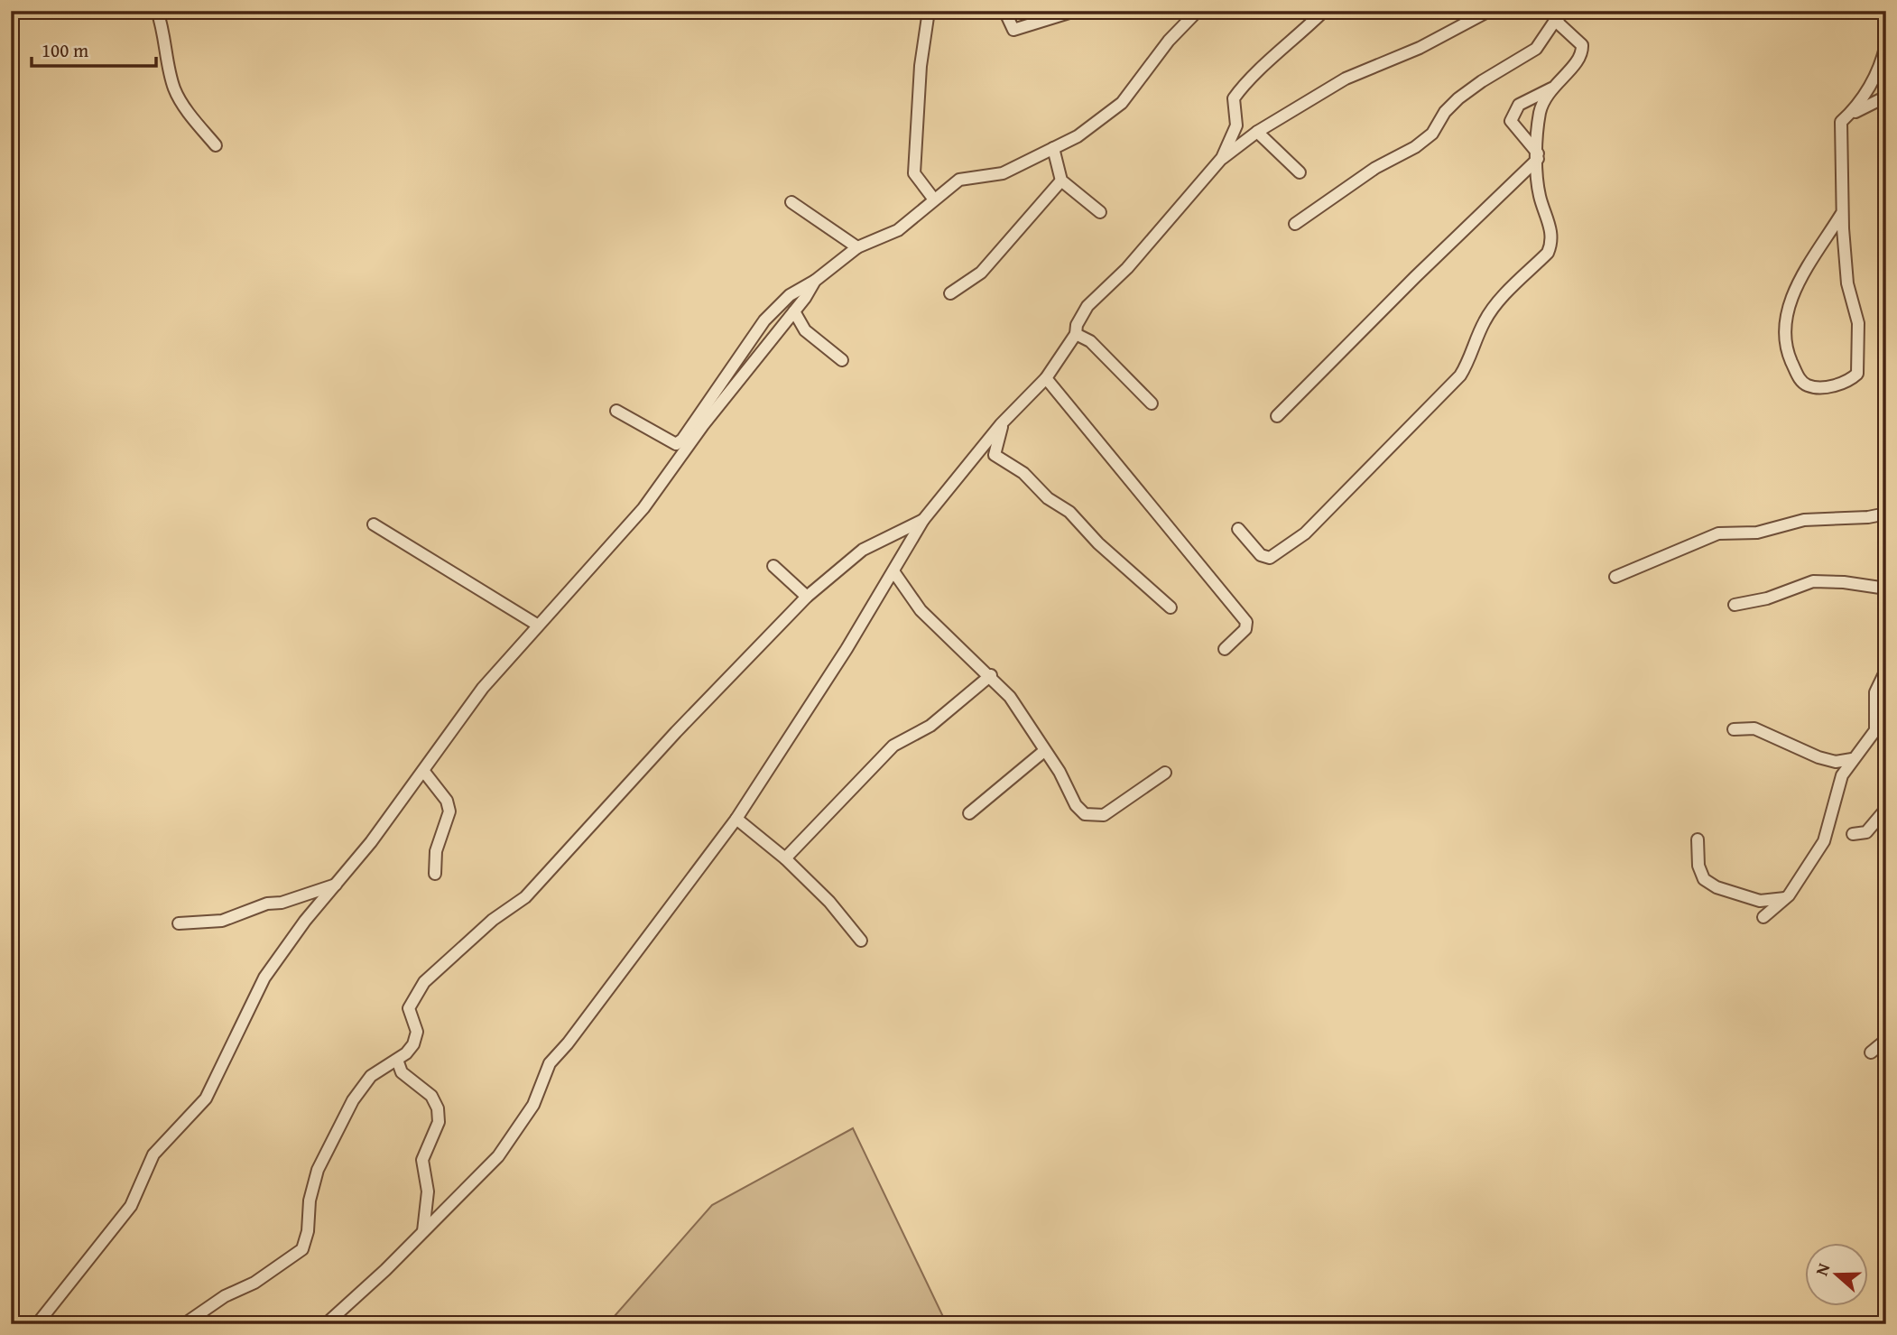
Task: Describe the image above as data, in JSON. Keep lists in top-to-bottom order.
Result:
{
  "scale_bar": "100 m",
  "north": "left"
}
